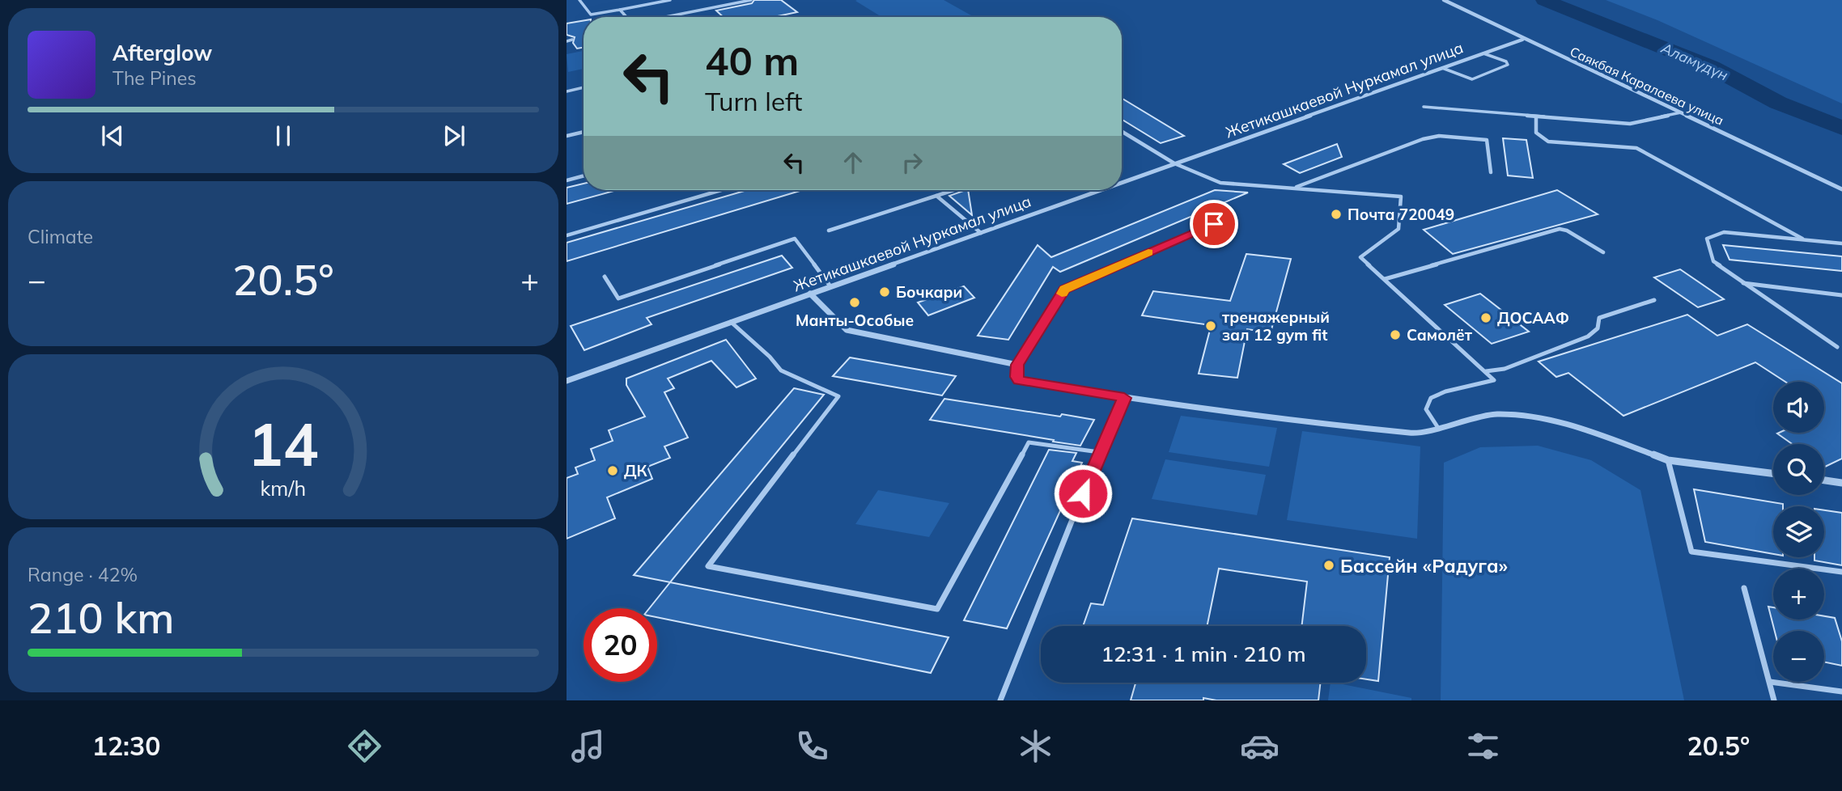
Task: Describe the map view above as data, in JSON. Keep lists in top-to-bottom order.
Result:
{
  "streets": {
    "street": ["Саякбая Каралаева улица", "Жетикашкаевой Нуркамал улица"]
  },
  "crossings": [
    ["Саякбая Каралаева улица", "Жетикашкаевой Нуркамал улица"]
  ],
  "water": ["Аламүдүн"],
  "places": [
    "Почта 720049",
    "Бочкари",
    "Манты-Особые",
    "ДОСААФ",
    "тренажерный зал 12 gym fit",
    "Самолёт",
    "ДК",
    "Бассейн «Радуга»"
  ],
  "page": {
    "turn": ["40 m", "Turn left"],
    "song": ["Afterglow", "The Pines"],
    "tile": [
      "Climate",
      ["Range · 42%", "210 km"]
    ],
    "heat": ["−", "20.5°", "+"],
    "map_buttons": ["+", "−"],
    "limit": "20",
    "trip": "12:31 · 1 min · 210 m",
    "tabs": ["12:30", "20.5°"],
    "gauge": ["14", "km/h"]
  }
}
